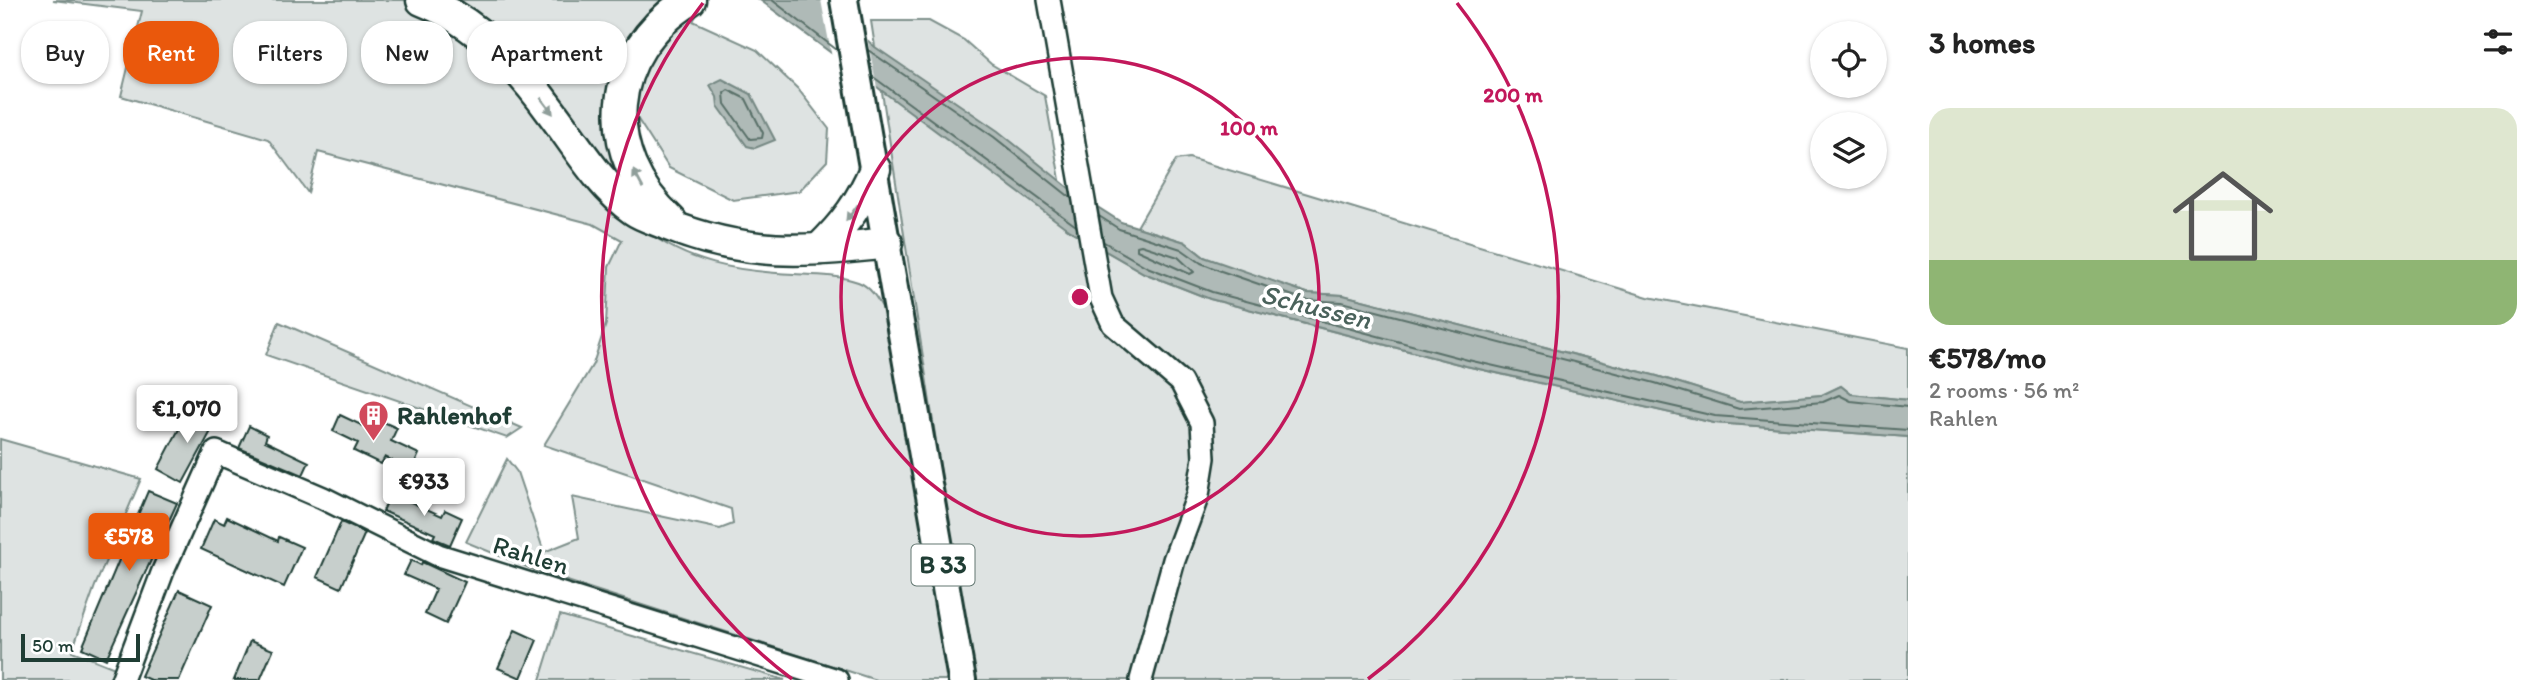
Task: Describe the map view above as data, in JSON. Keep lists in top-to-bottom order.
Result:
{
  "streets": {
    "main road": ["B 33"],
    "street": ["Rahlen"]
  },
  "water": ["Schussen"],
  "places": {
    "building": ["Rahlenhof"]
  },
  "scale_bar": "50 m",
  "page": {
    "heading": "3 homes",
    "chip": [
      "Buy",
      "Rent",
      "Filters",
      "New",
      "Apartment"
    ],
    "list": [
      {
        "name": "€578/mo",
        "note": "2 rooms · 56 m² · Rahlen"
      }
    ],
    "price": ["€1,070", "€933", "€578"],
    "scale": "50 m"
  },
  "rings": ["200 m", "100 m"]
}
